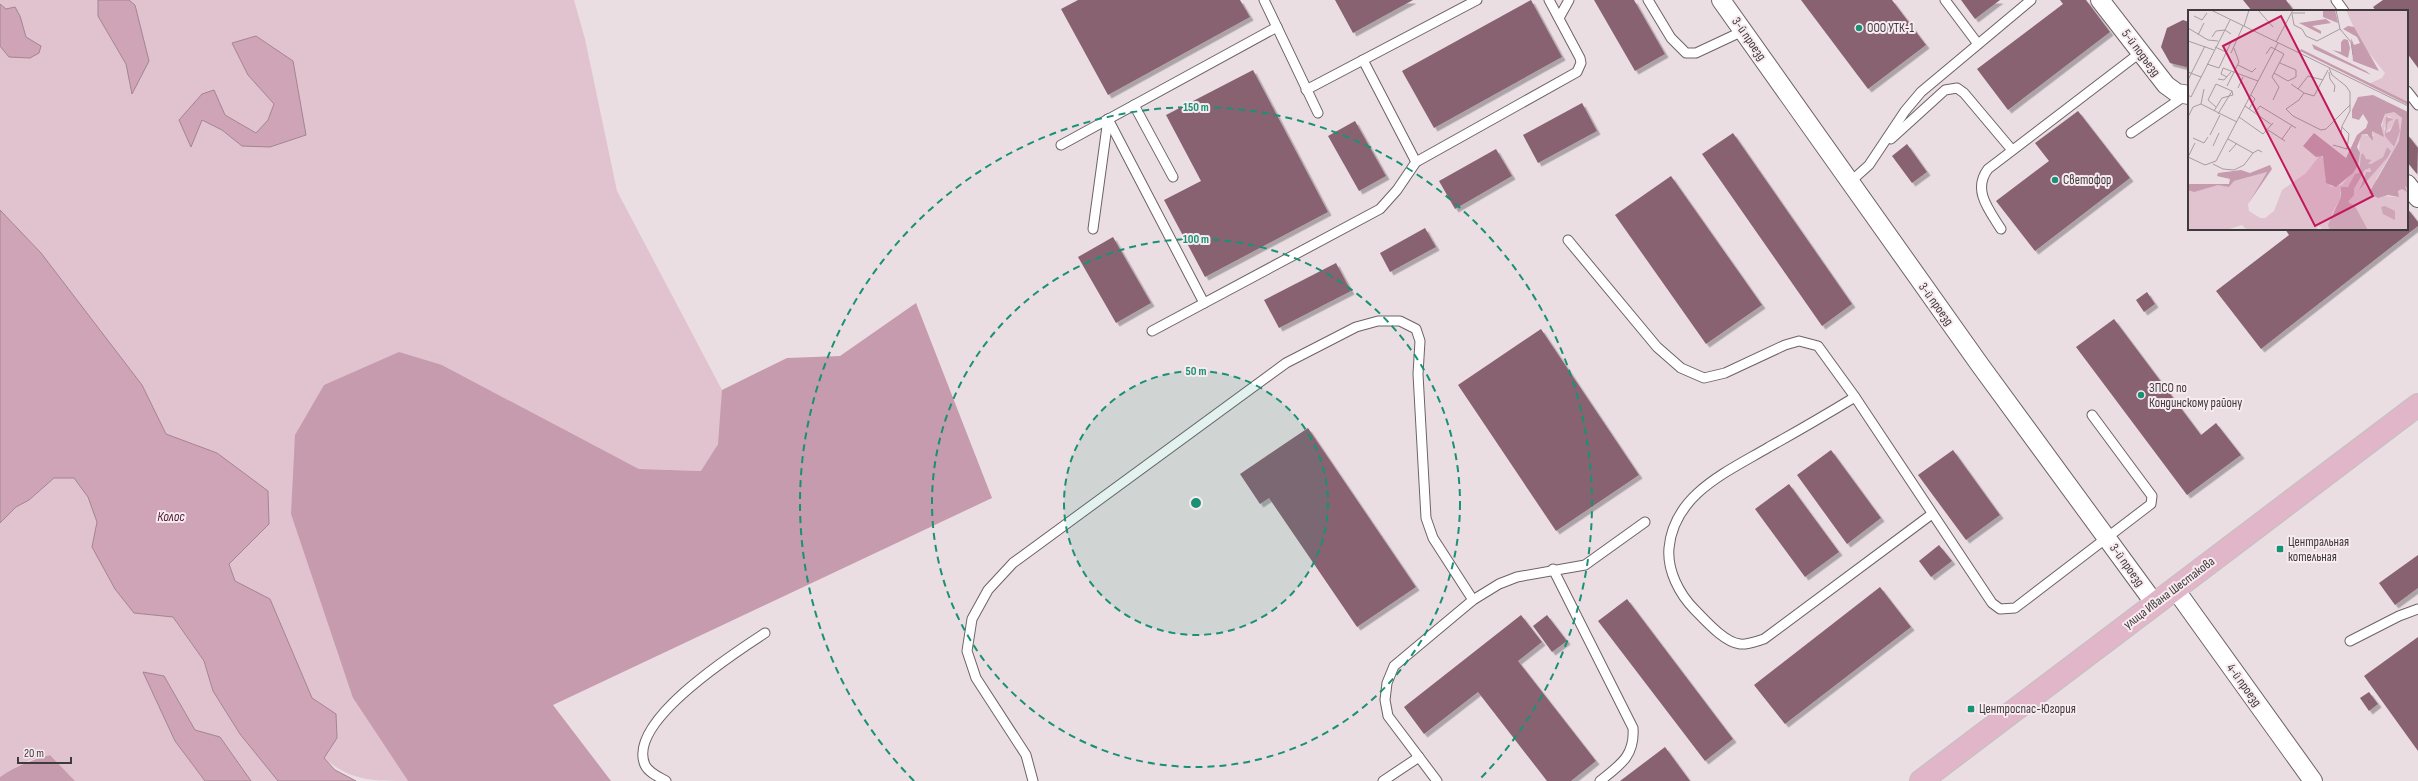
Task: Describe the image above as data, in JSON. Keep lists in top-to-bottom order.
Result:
{
  "streets": {
    "main road": ["улица Ивана Шестакова"],
    "street": ["3-й проезд", "5-й подъезд", "4-й проезд"]
  },
  "crossings": [
    ["3-й проезд", "улица Ивана Шестакова"],
    ["улица Ивана Шестакова", "4-й проезд"]
  ],
  "water": ["Колос"],
  "places": {
    "other": ["ООО УТК-1", "Светофор", "ЗПСО по Кондинскому району"],
    "transit": ["Центральная котельная", "Центроспас-Югория"]
  },
  "scale_bar": "20 m",
  "rings": ["150 m", "100 m", "50 m"]
}
